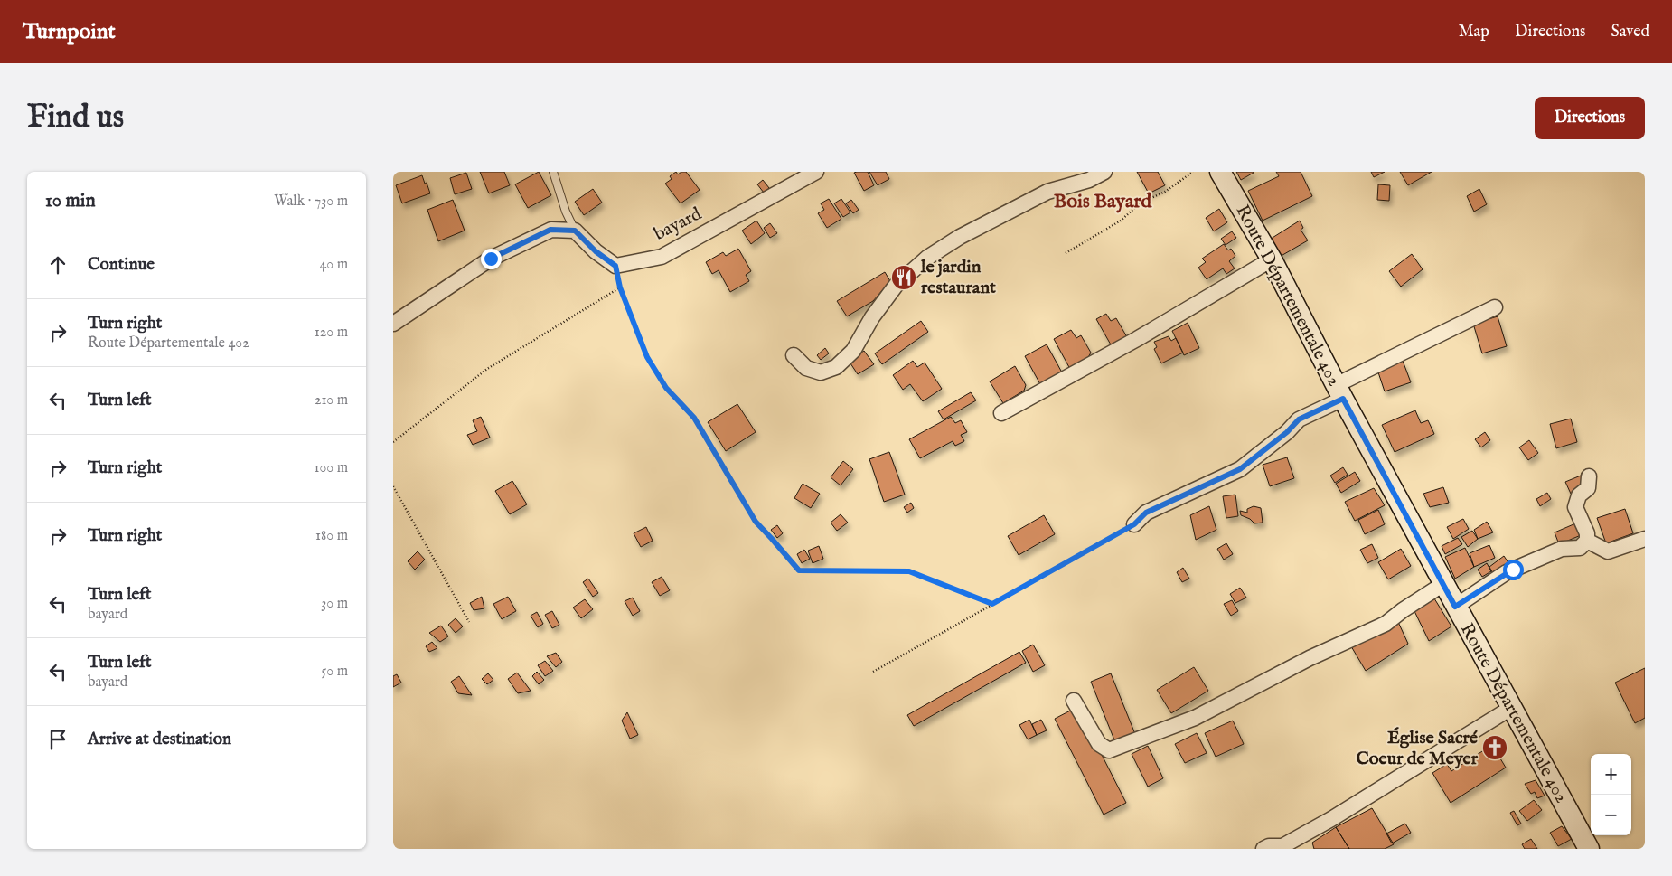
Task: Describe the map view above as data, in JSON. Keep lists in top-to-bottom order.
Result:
{
  "streets": {
    "main road": ["Route Départementale 402"],
    "street": ["bayard"]
  },
  "districts": ["Bois Bayard"],
  "places": {
    "restaurant": ["le jardin restaurant"],
    "church": ["Église Sacré Coeur de Meyer"]
  },
  "page": {
    "header": "Turnpoint",
    "nav": ["Map", "Directions", "Saved"],
    "buttons": "Directions",
    "title": "Find us",
    "heading": ["10 min", "Walk · 730 m"],
    "list": [
      ["Continue", "40 m"],
      ["Turn right", "Route Départementale 402", "120 m"],
      ["Turn left", "210 m"],
      ["Turn right", "100 m"],
      ["Turn right", "180 m"],
      ["Turn left", "bayard", "30 m"],
      ["Turn left", "bayard", "50 m"],
      "Arrive at destination"
    ],
    "map_buttons": ["+", "−"]
  }
}
